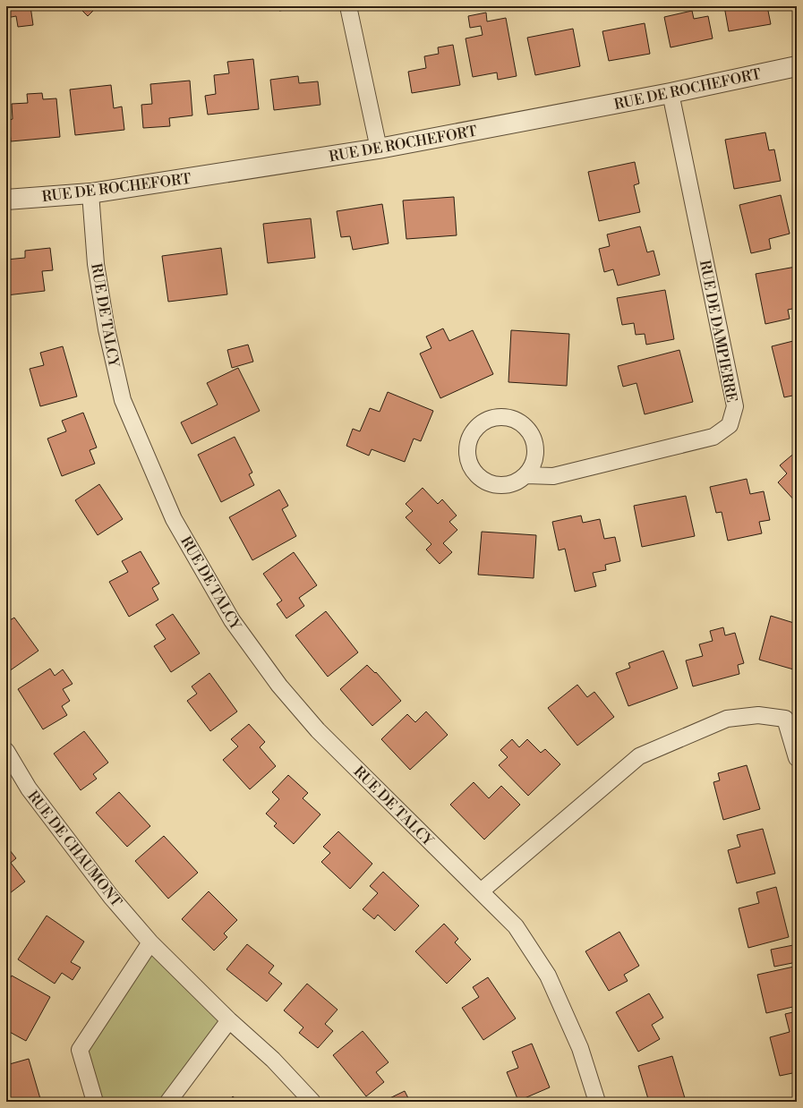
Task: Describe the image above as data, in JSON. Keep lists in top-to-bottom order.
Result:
{
  "streets": {
    "street": [
      "RUE DE ROCHEFORT",
      "RUE DE TALCY",
      "RUE DE DAMPIERRE",
      "RUE DE CHAUMONT"
    ]
  },
  "crossings": [
    ["RUE DE ROCHEFORT", "RUE DE TALCY"],
    ["RUE DE ROCHEFORT", "RUE DE DAMPIERRE"]
  ]
}
